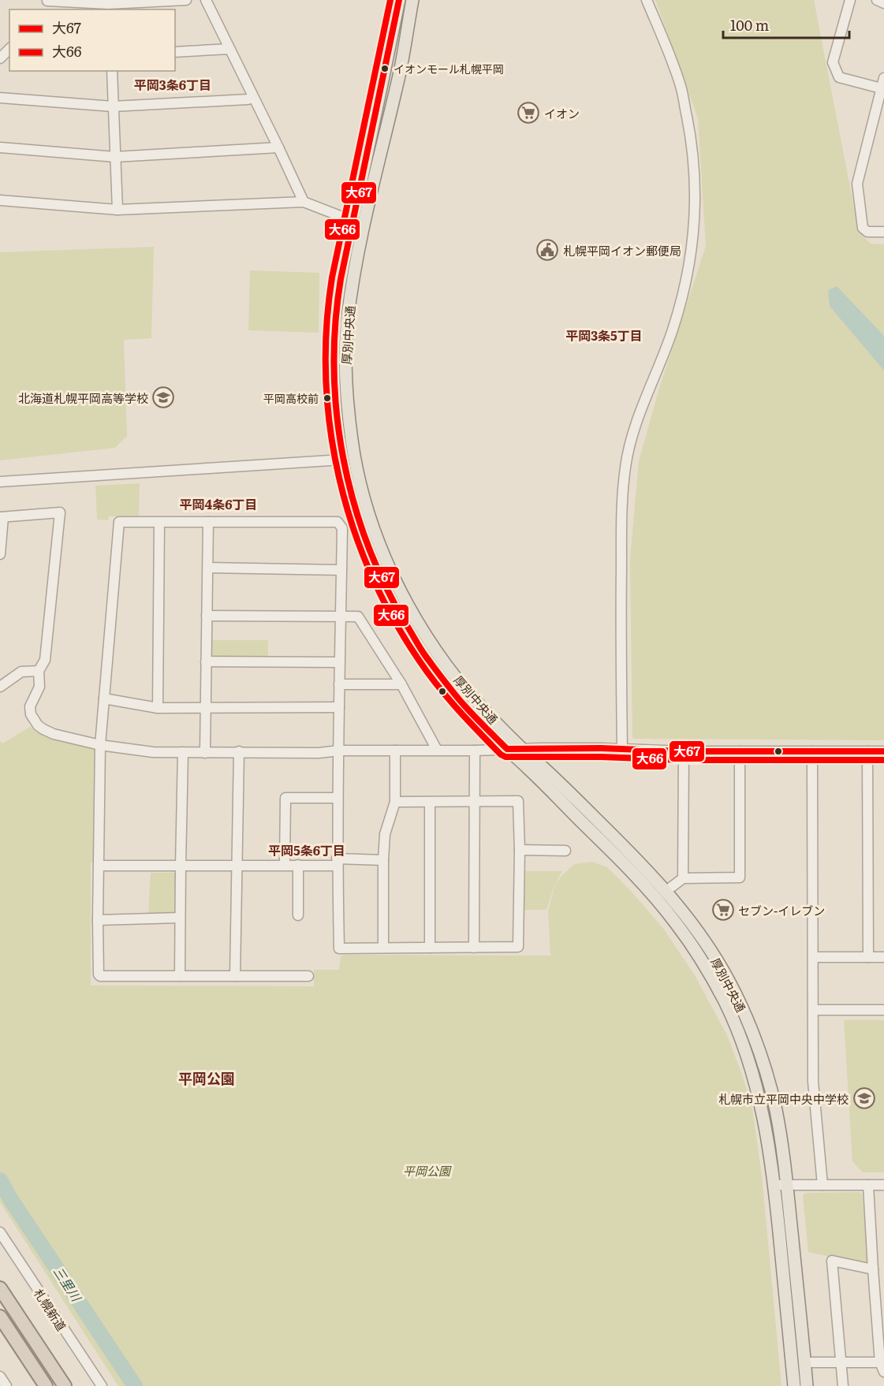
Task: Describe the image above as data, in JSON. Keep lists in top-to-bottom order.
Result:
{
  "streets": {
    "main road": ["厚別中央通"],
    "street": ["札幌新道"]
  },
  "districts": [
    "平岡3条6丁目",
    "平岡3条5丁目",
    "平岡4条6丁目",
    "平岡5条6丁目",
    "平岡公園"
  ],
  "water": ["三里川"],
  "parks": ["平岡公園"],
  "places": {
    "other": ["イオンモール札幌平岡", "平岡高校前"],
    "supermarket": ["イオン", "セブン-イレブン"],
    "public building": ["札幌平岡イオン郵便局"],
    "school or university": ["北海道札幌平岡高等学校", "札幌市立平岡中央中学校"]
  },
  "lines": ["transit line 大67", "transit line 大66"],
  "legend": ["大67", "大66"],
  "scale_bar": "100 m"
}
